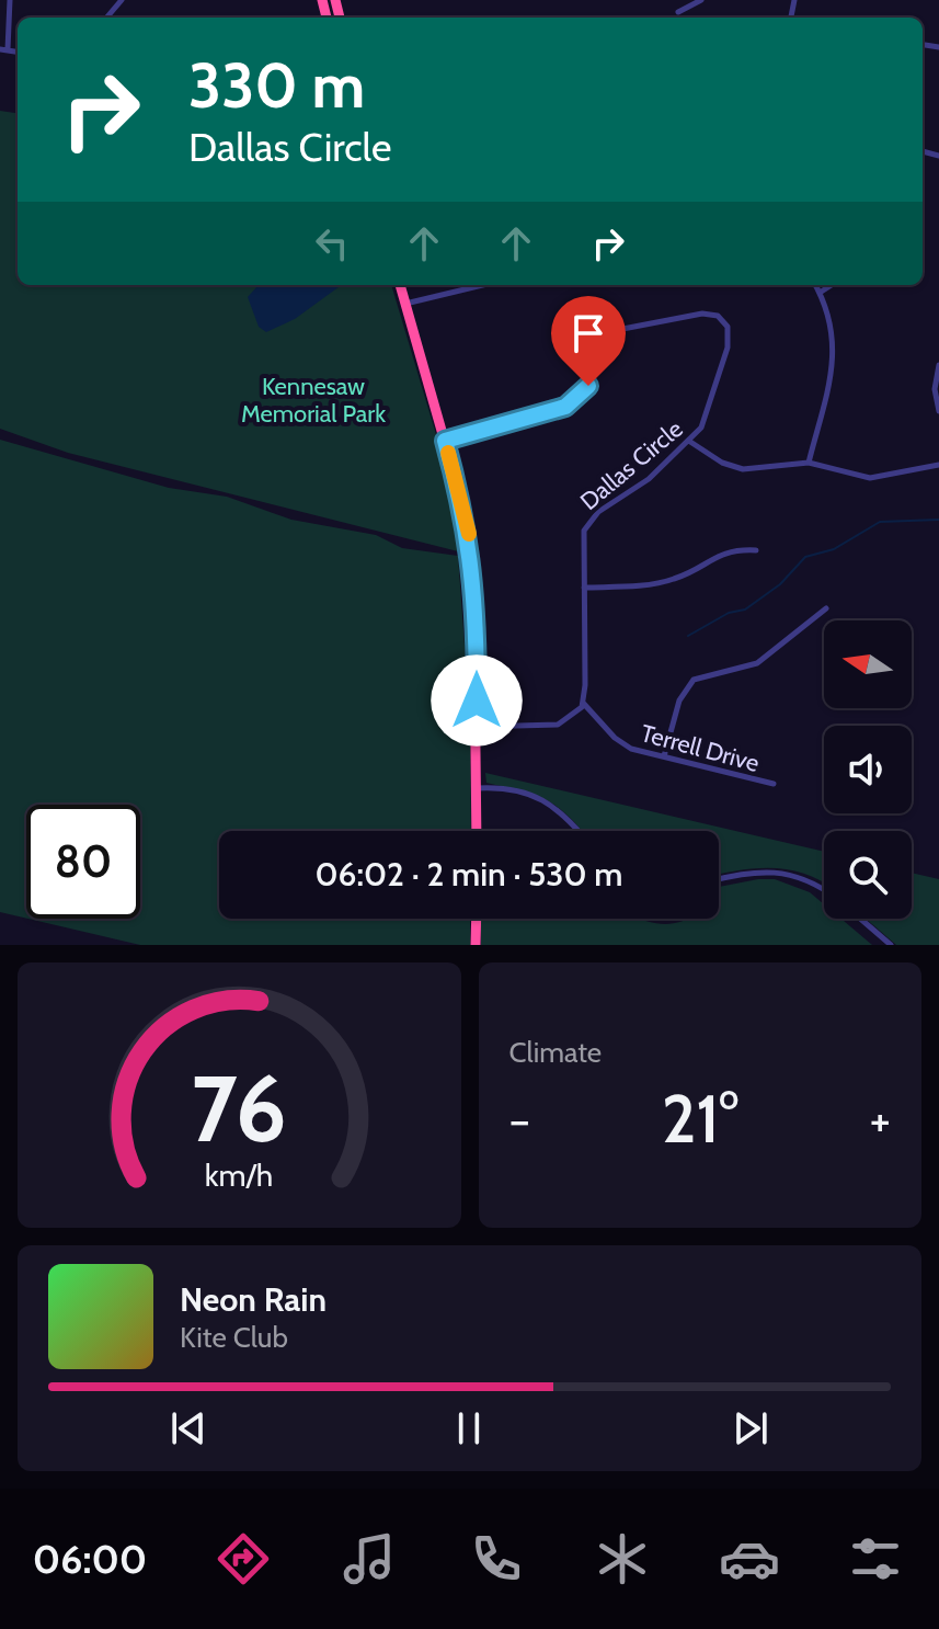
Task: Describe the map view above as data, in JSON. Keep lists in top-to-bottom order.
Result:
{
  "streets": {
    "street": ["Dallas Circle", "Terrell Drive"]
  },
  "crossings": [
    ["Dallas Circle", "Terrell Drive"]
  ],
  "parks": ["Kennesaw Memorial Park"],
  "north": "left",
  "page": {
    "turn": ["330 m", "Dallas Circle"],
    "limit": "80",
    "trip": "06:02 · 2 min · 530 m",
    "tile": "Climate",
    "heat": ["−", "21°", "+"],
    "song": ["Neon Rain", "Kite Club"],
    "tabs": "06:00",
    "gauge": ["76", "km/h"]
  }
}
